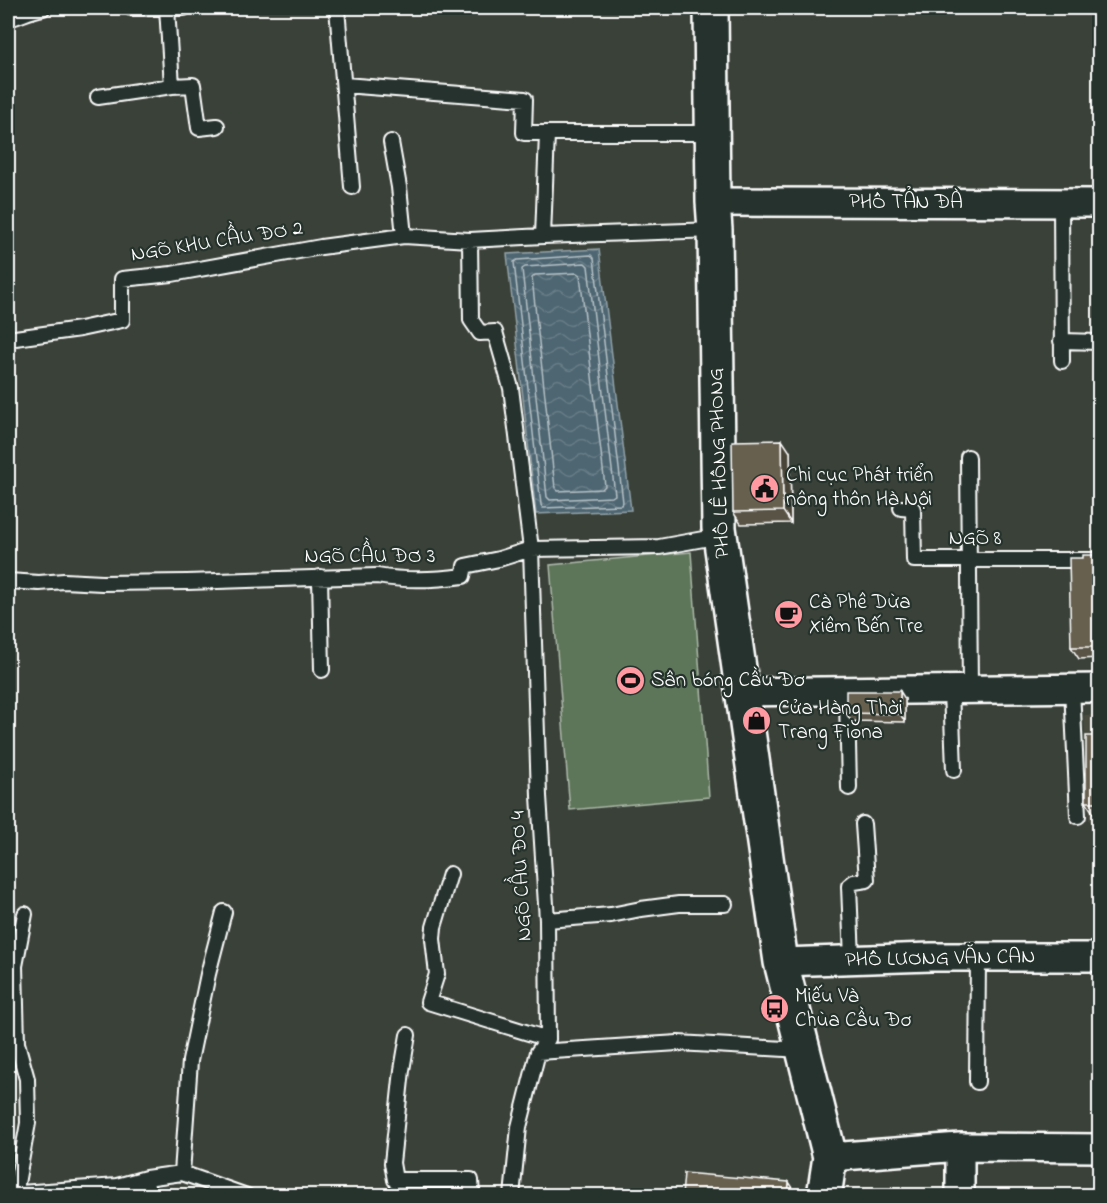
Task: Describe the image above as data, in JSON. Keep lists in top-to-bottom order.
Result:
{
  "streets": {
    "street": ["PHỐ TẢN ĐÀ", "PHỐ LÊ HỒNG PHONG", "PHỐ LƯƠNG VĂN CAN"],
    "lane": [
      "NGÕ KHU CẦU ĐƠ 2",
      "NGÕ 8",
      "NGÕ CẦU ĐƠ 3",
      "NGÕ CẦU ĐƠ 4"
    ]
  },
  "crossings": [
    ["PHỐ TẢN ĐÀ", "NGÕ KHU CẦU ĐƠ 2"],
    ["PHỐ TẢN ĐÀ", "PHỐ LÊ HỒNG PHONG"],
    ["NGÕ KHU CẦU ĐƠ 2", "PHỐ LÊ HỒNG PHONG"],
    ["NGÕ KHU CẦU ĐƠ 2", "NGÕ CẦU ĐƠ 4"],
    ["PHỐ LÊ HỒNG PHONG", "NGÕ CẦU ĐƠ 3"],
    ["PHỐ LÊ HỒNG PHONG", "PHỐ LƯƠNG VĂN CAN"],
    ["NGÕ CẦU ĐƠ 3", "NGÕ CẦU ĐƠ 4"]
  ],
  "places": {
    "public building": ["Chi cục Phát triển nông thôn Hà Nội"],
    "cafe": ["Cà Phê Dừa Xiêm Bến Tre"],
    "sports": ["Sân bóng Cầu Đơ"],
    "shop": ["Cửa Hàng Thời Trang Fiona"],
    "bus stop": ["Miếu Và Chùa Cầu Đơ"]
  }
}
